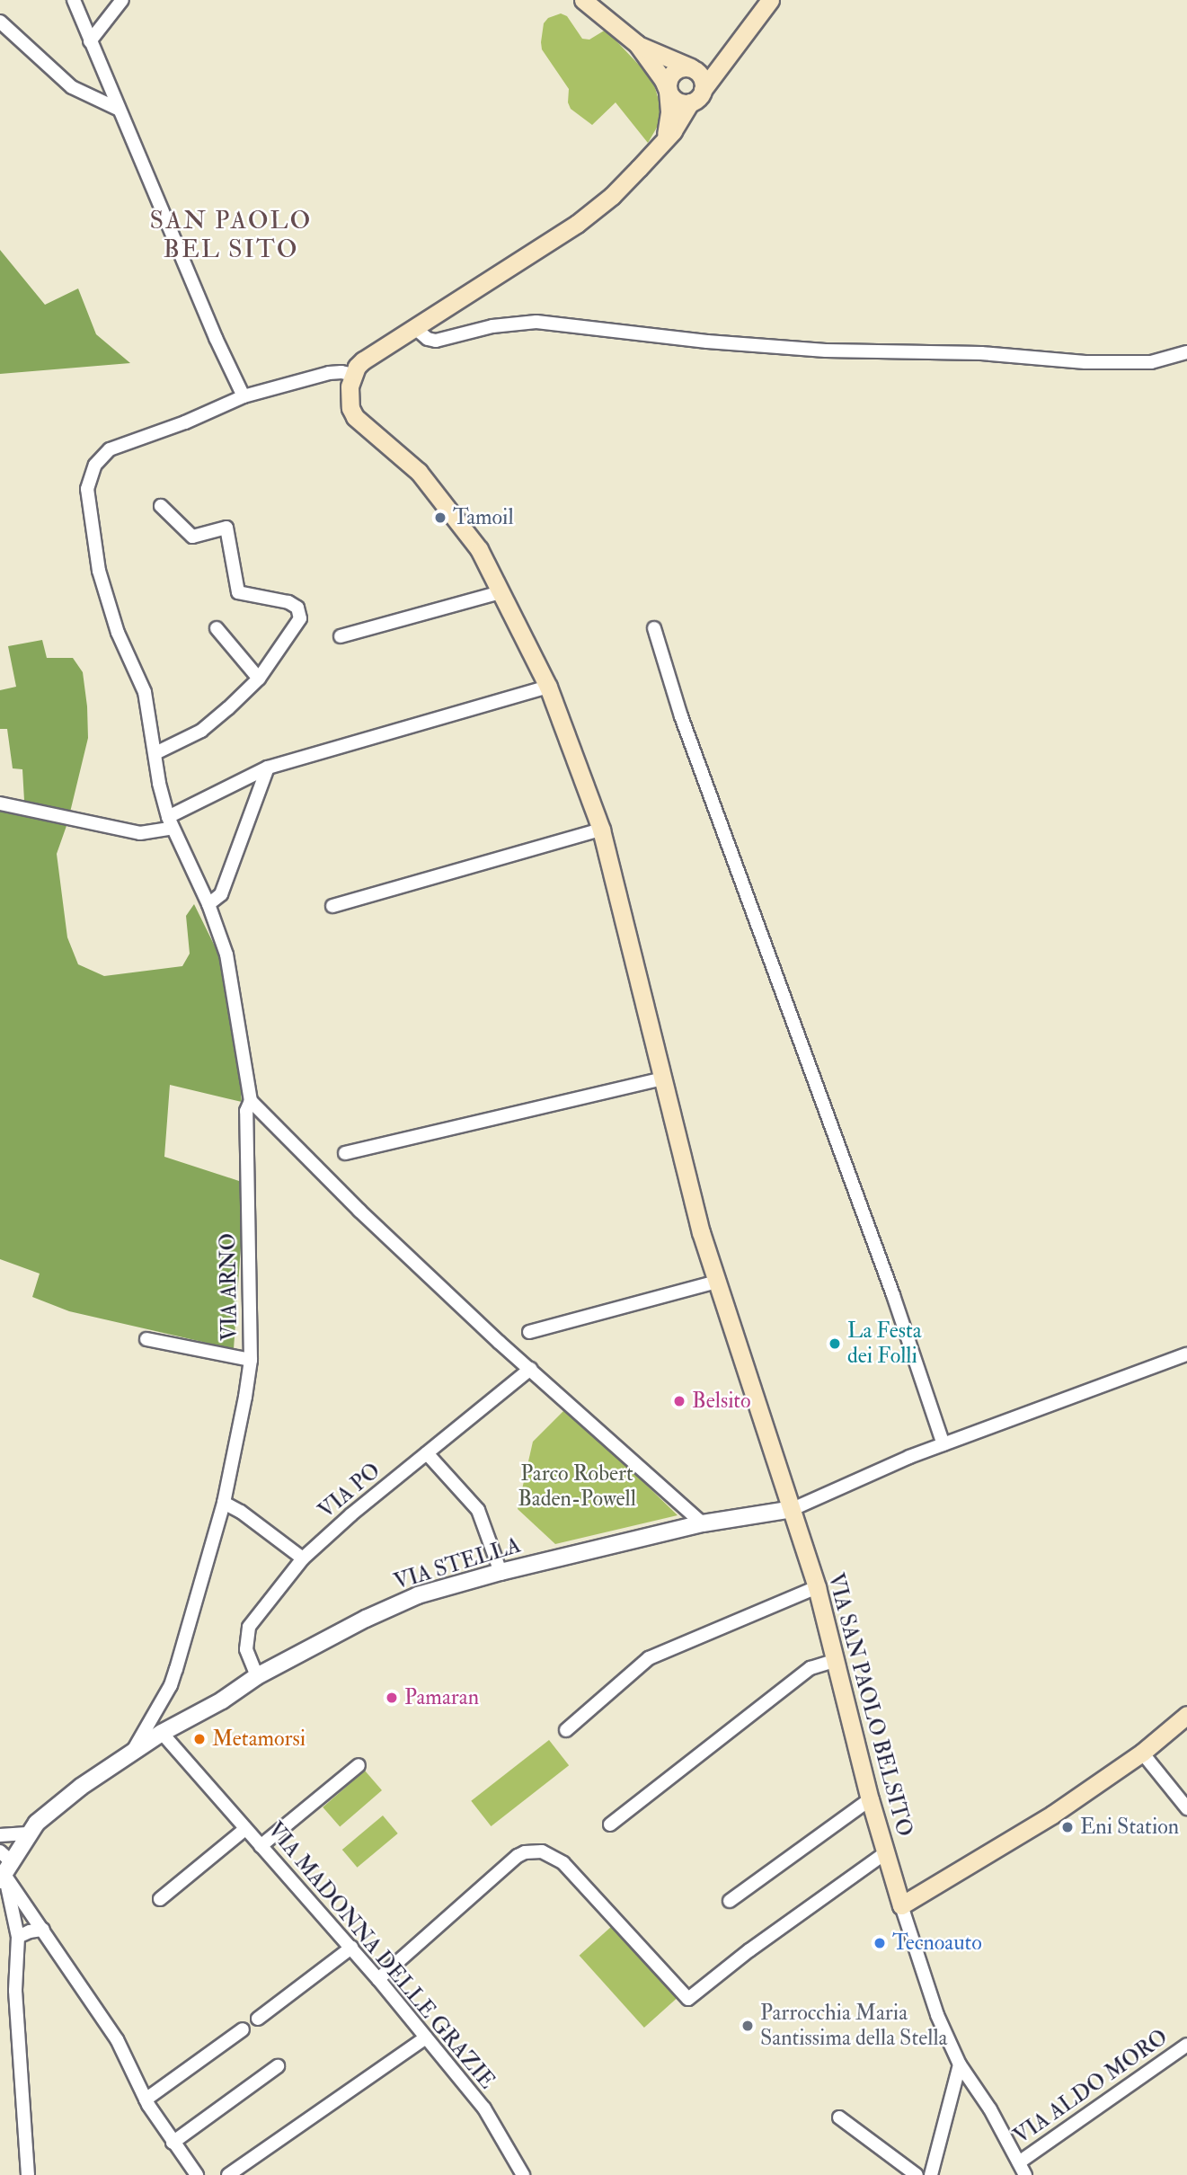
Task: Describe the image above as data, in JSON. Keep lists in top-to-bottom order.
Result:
{
  "streets": {
    "main road": ["VIA SAN PAOLO BELSITO"],
    "street": [
      "VIA ARNO",
      "VIA PO",
      "VIA STELLA",
      "VIA MADONNA DELLE GRAZIE",
      "VIA ALDO MORO"
    ]
  },
  "crossings": [
    ["VIA ARNO", "VIA STELLA"],
    ["VIA ARNO", "VIA SAN PAOLO BELSITO"],
    ["VIA PO", "VIA STELLA"],
    ["VIA STELLA", "VIA SAN PAOLO BELSITO"],
    ["VIA STELLA", "VIA MADONNA DELLE GRAZIE"],
    ["VIA SAN PAOLO BELSITO", "VIA ALDO MORO"]
  ],
  "districts": ["SAN PAOLO BEL SITO"],
  "parks": ["Parco Robert Baden-Powell"],
  "places": [
    "Tamoil",
    "La Festa dei Folli",
    "Belsito",
    "Pamaran",
    "Metamorsi",
    "Eni Station",
    "Tecnoauto",
    "Parrocchia Maria Santissima della Stella"
  ]
}
